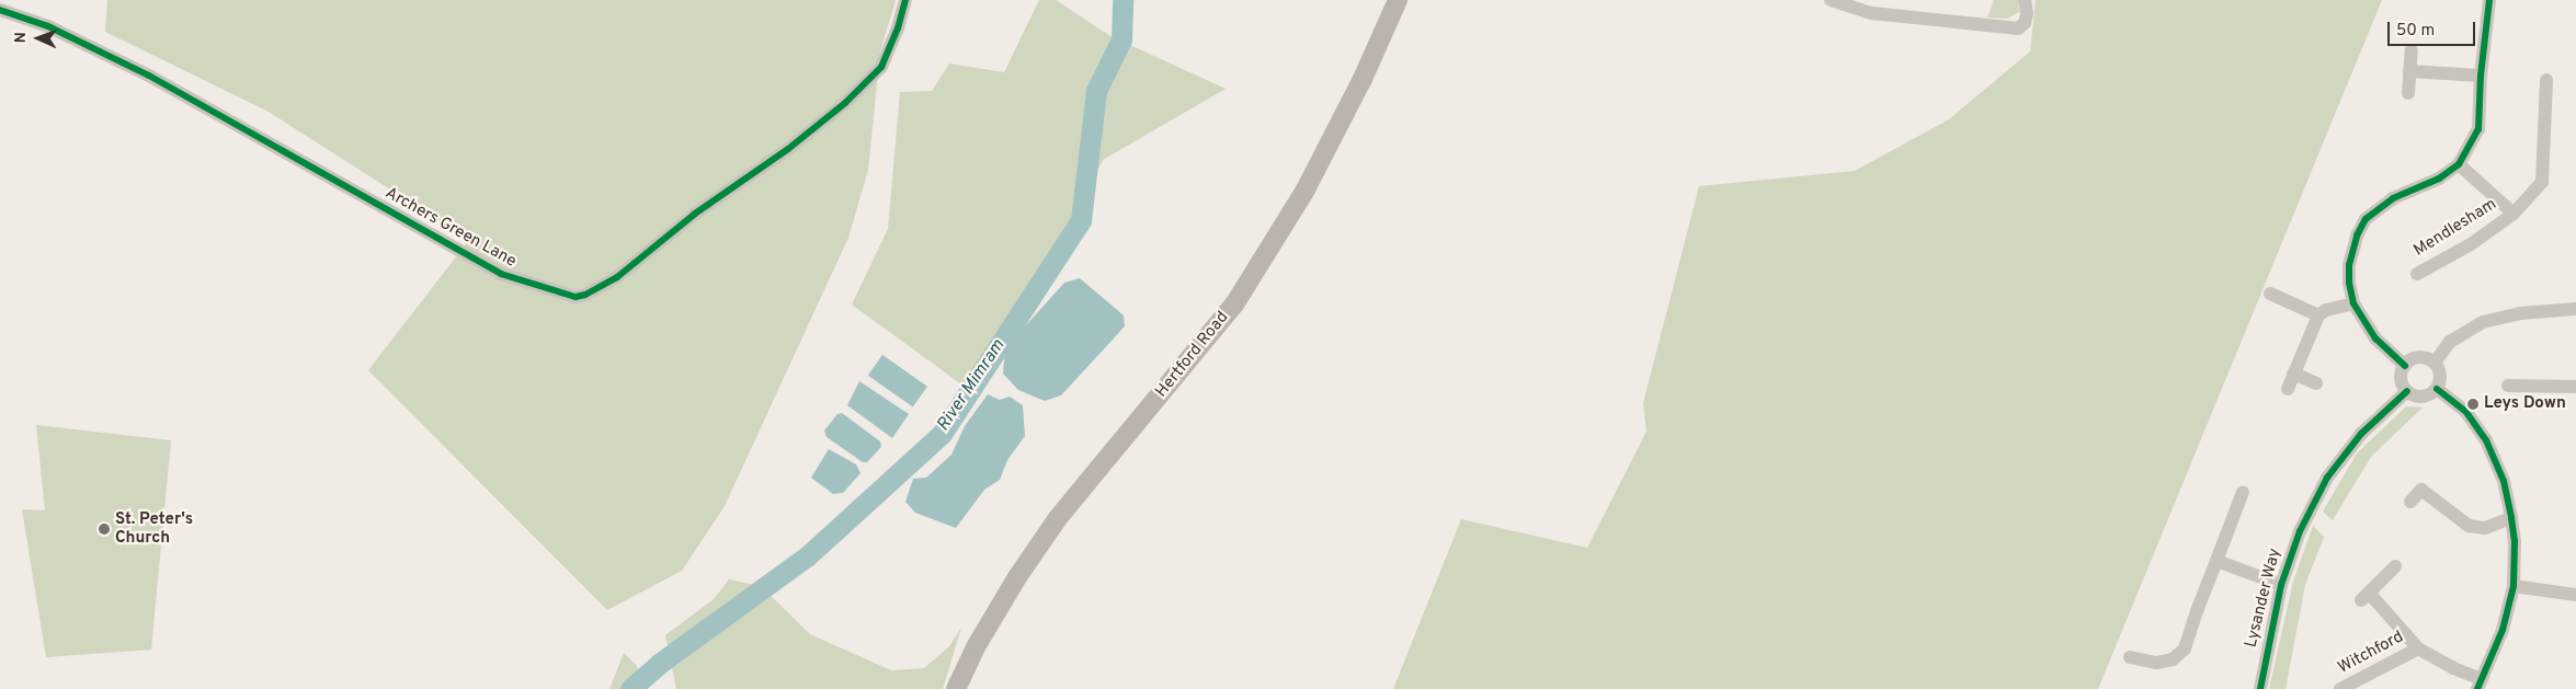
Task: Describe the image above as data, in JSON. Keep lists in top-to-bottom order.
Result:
{
  "streets": {
    "main road": ["Hertford Road"],
    "street": [
      "Archers Green Lane",
      "Mendlesham",
      "Lysander Way",
      "Witchford"
    ]
  },
  "water": ["River Mimram"],
  "places": ["Leys Down", "St. Peter's Church"],
  "scale_bar": "50 m",
  "north": "left"
}
